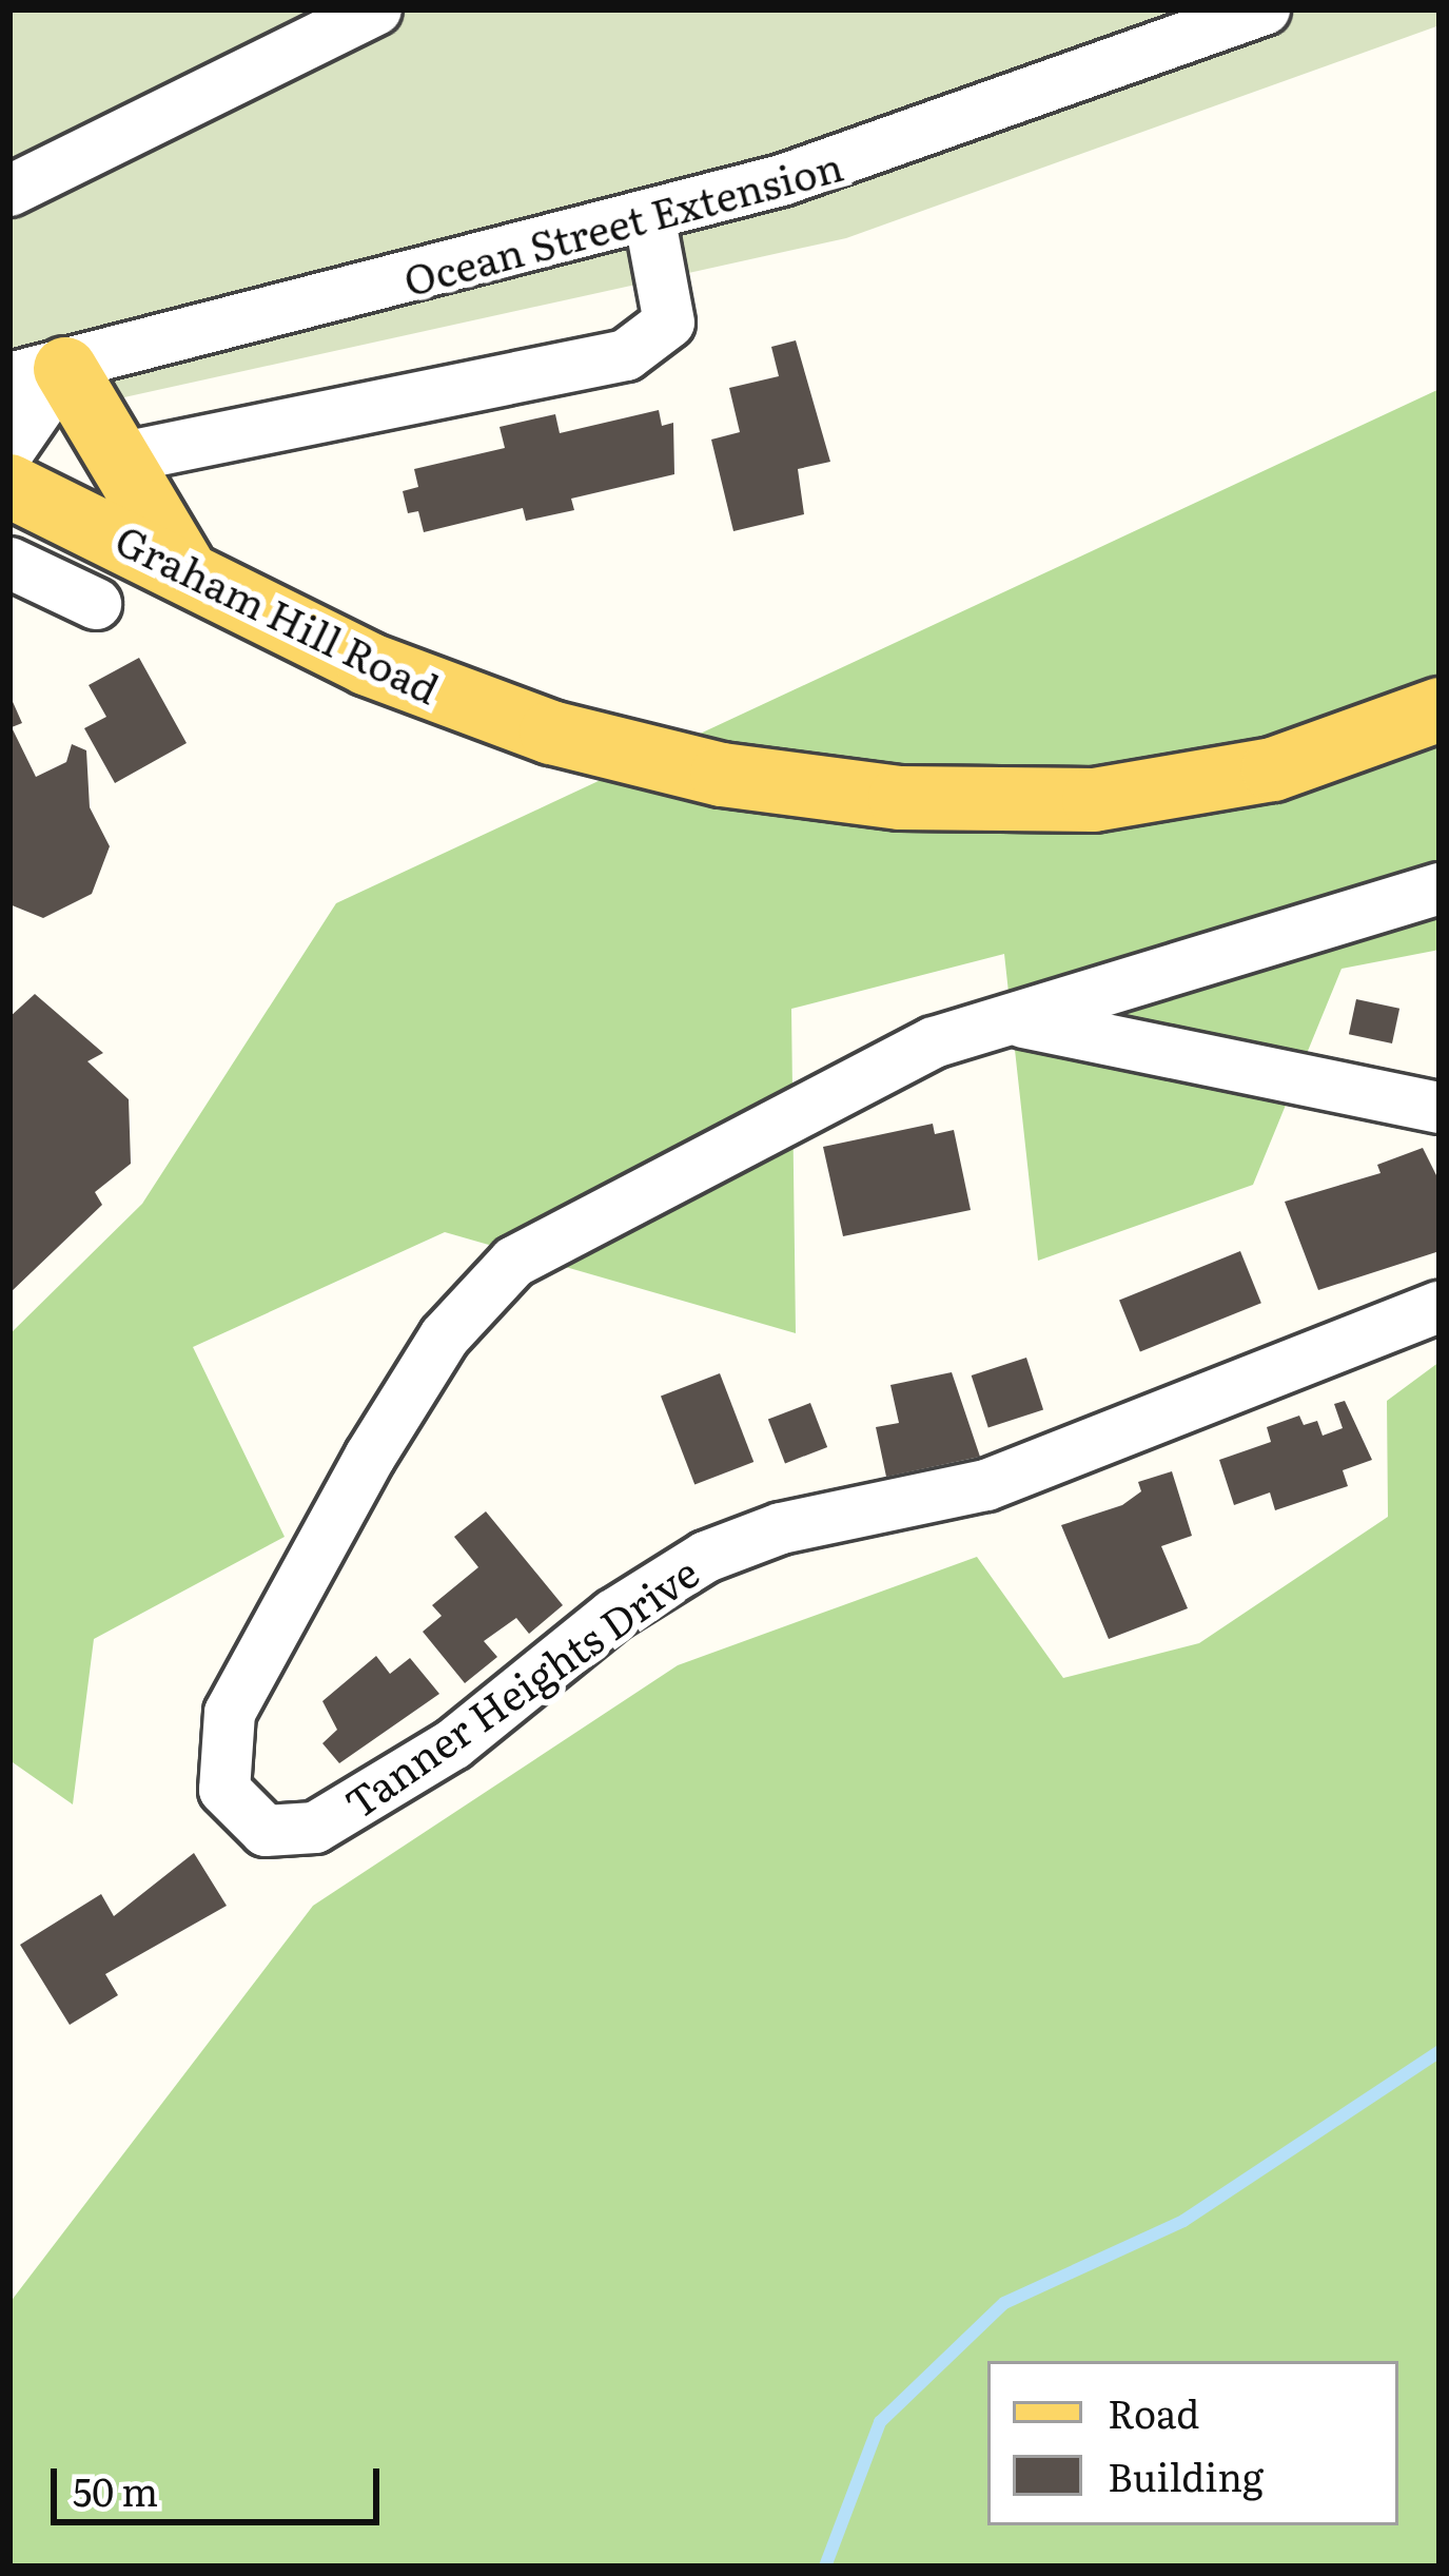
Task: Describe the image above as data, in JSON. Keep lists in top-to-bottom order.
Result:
{
  "streets": {
    "main road": ["Graham Hill Road"],
    "street": ["Ocean Street Extension", "Tanner Heights Drive"]
  },
  "legend": ["Road", "Building"],
  "scale_bar": "50 m"
}
